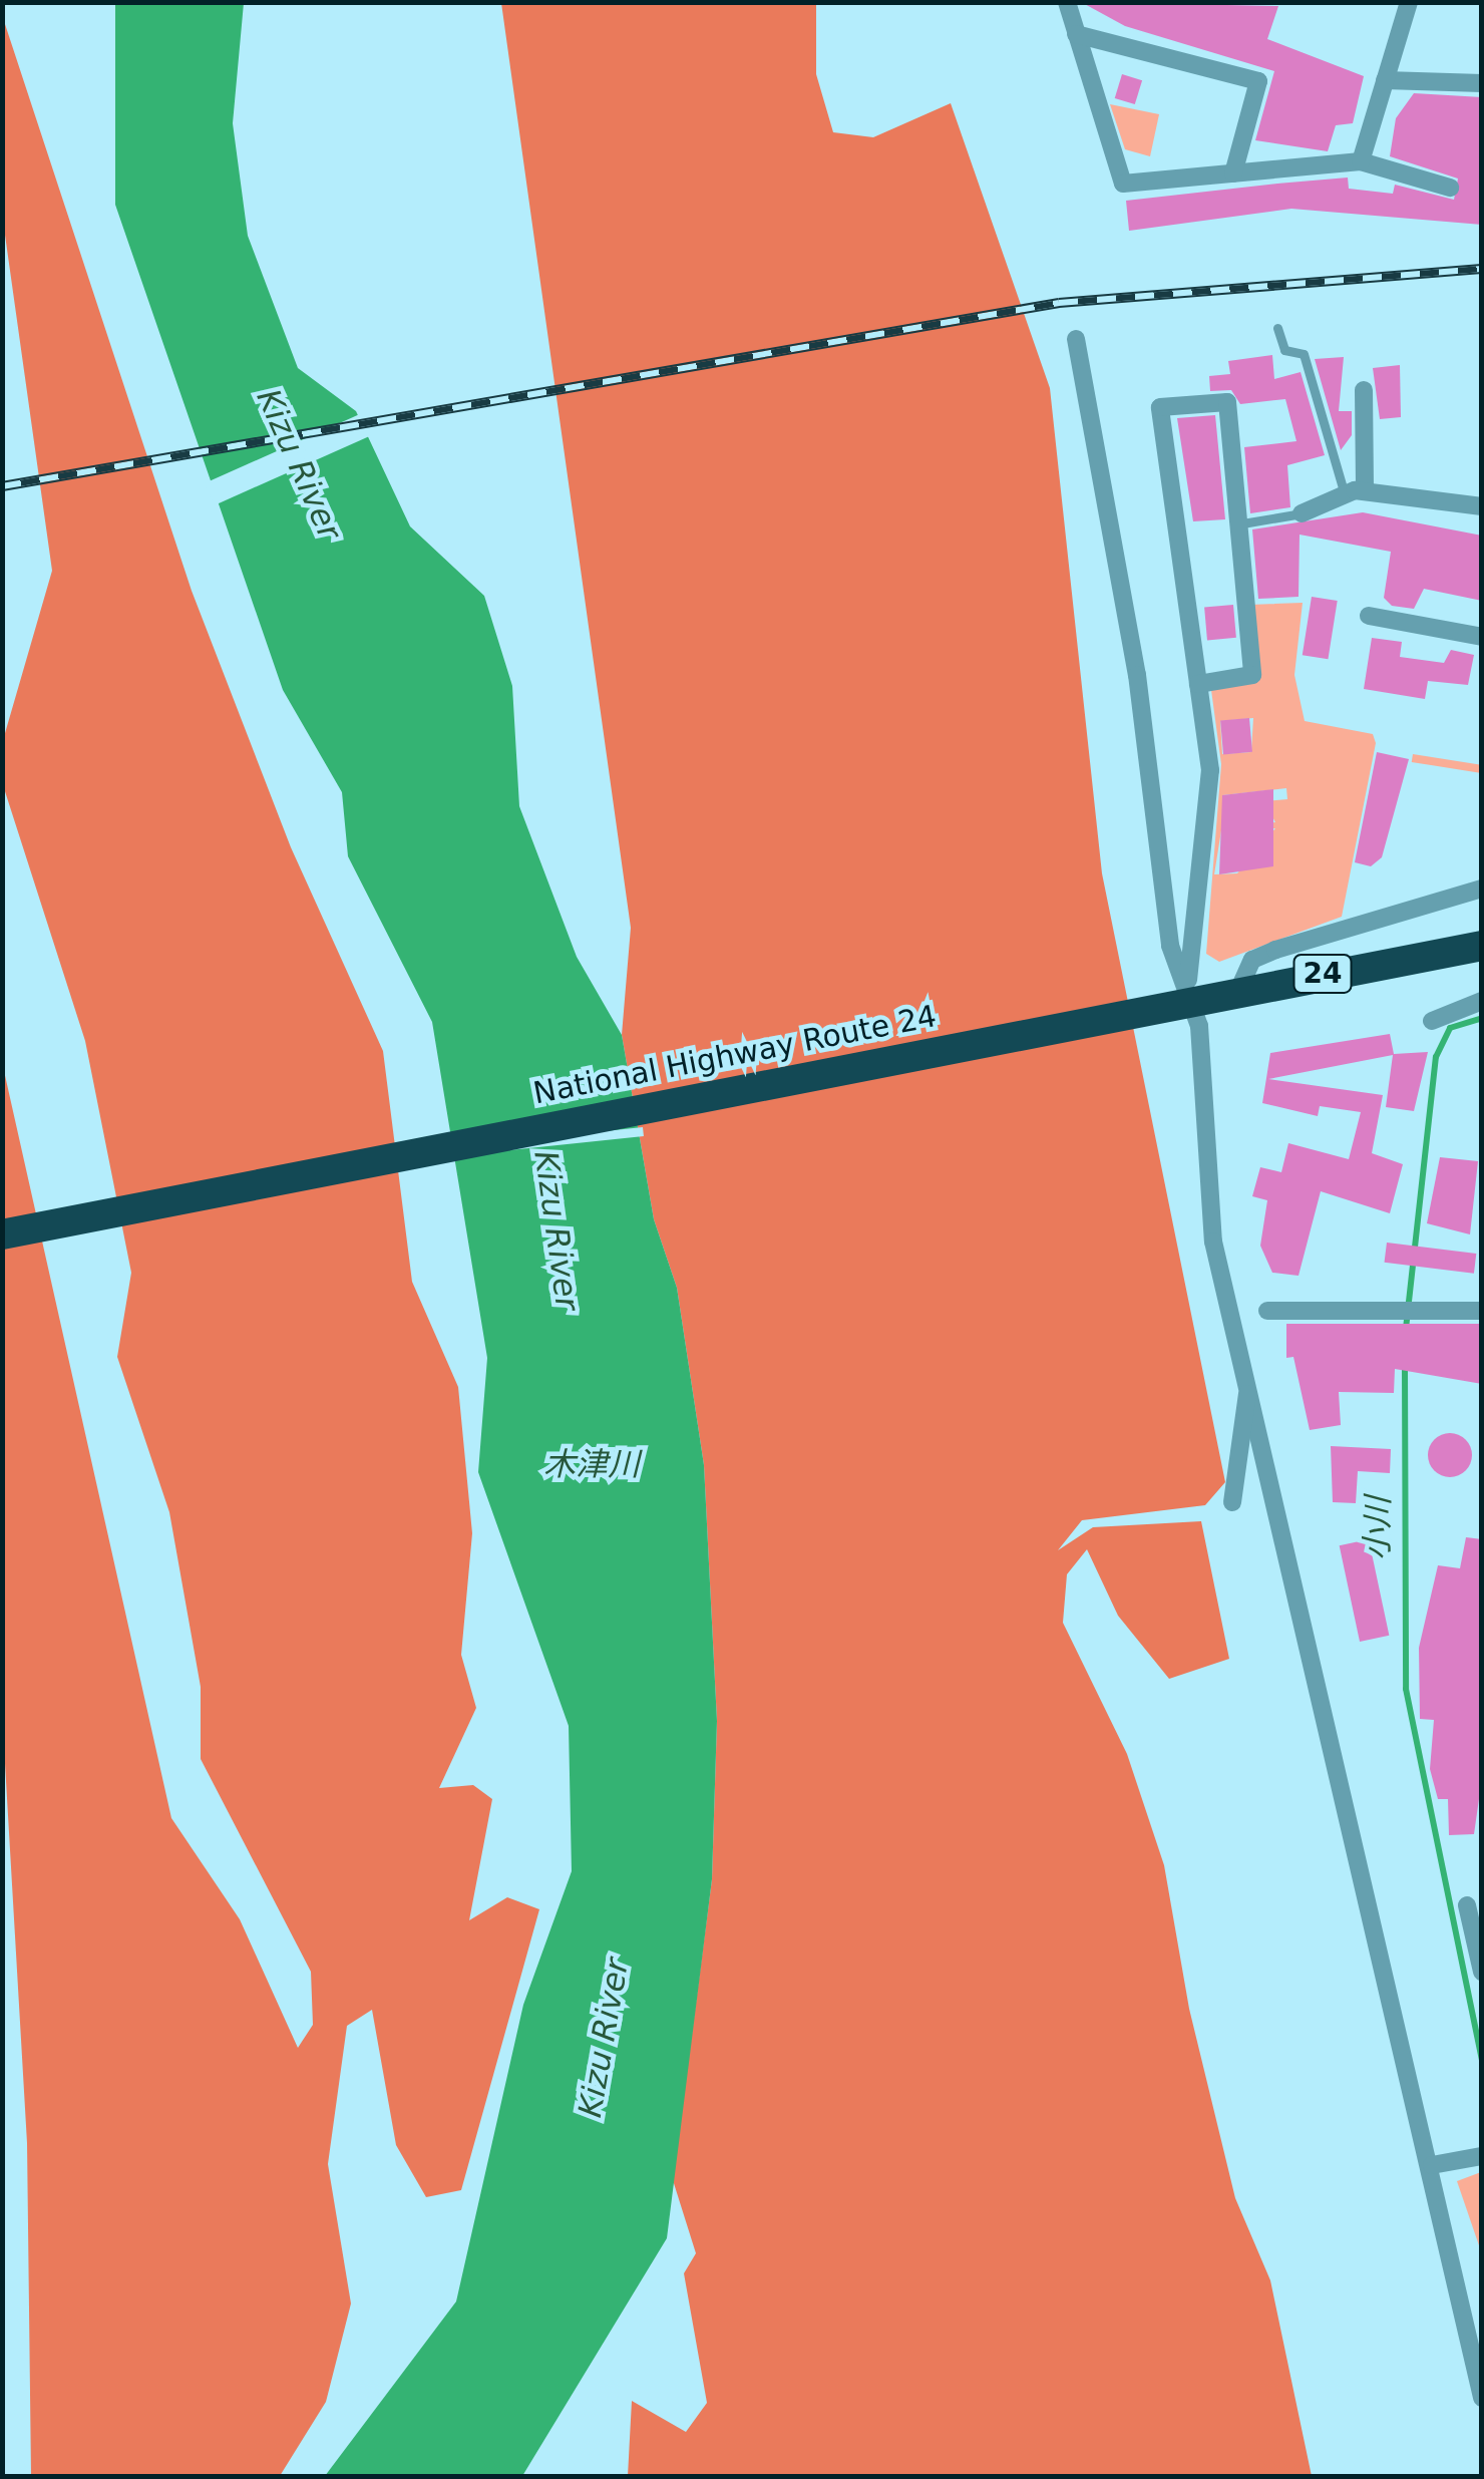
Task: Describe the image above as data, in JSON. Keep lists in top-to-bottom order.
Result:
{
  "streets": {
    "highway": ["24", "National Highway Route 24"]
  },
  "water": ["Kizu River", "木津川", "小川"]
}
